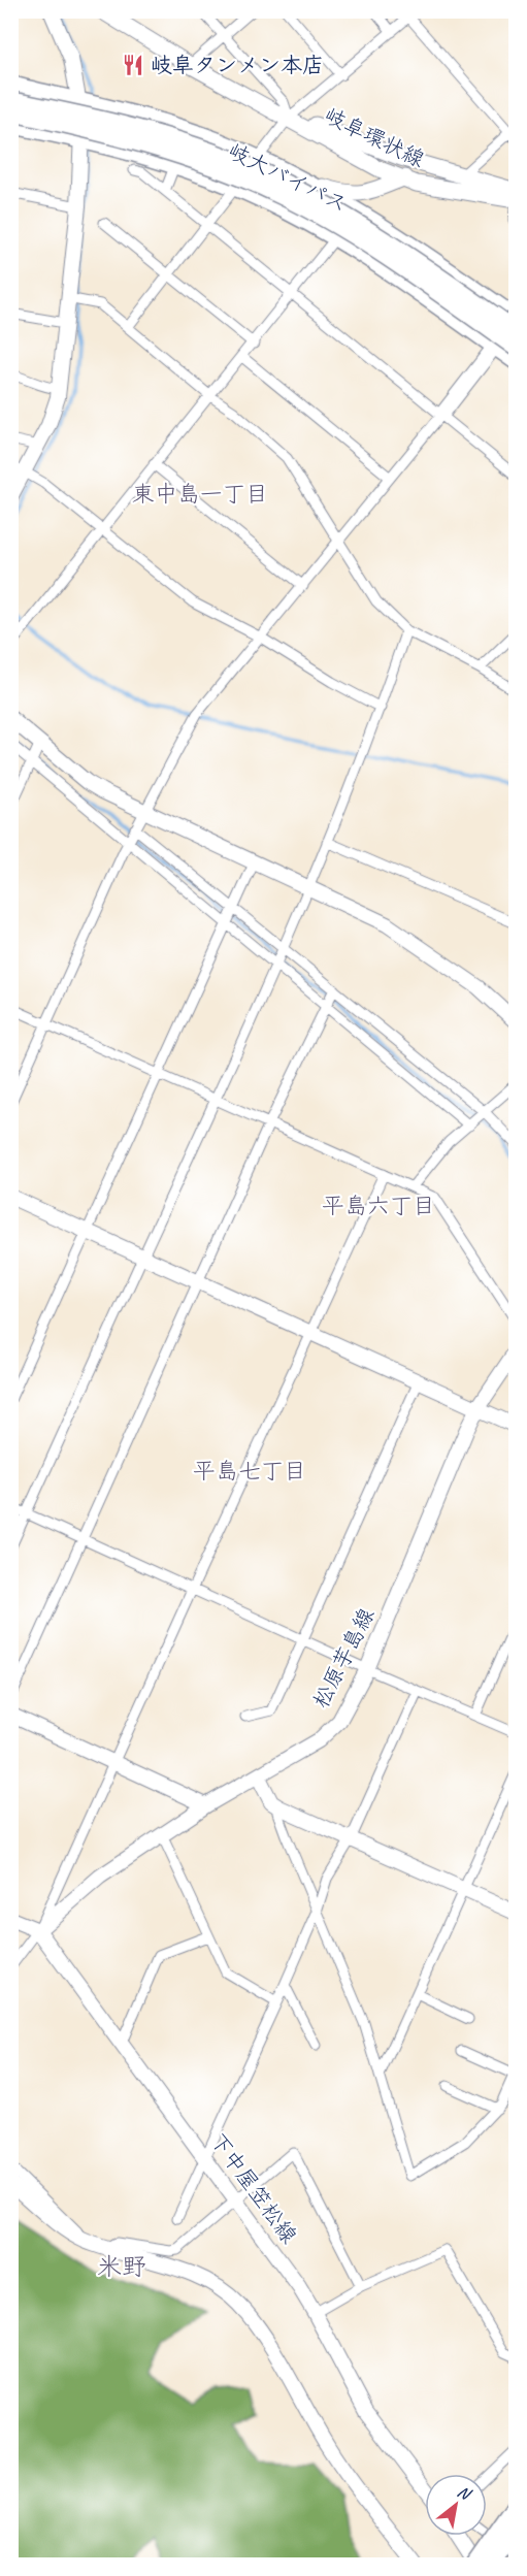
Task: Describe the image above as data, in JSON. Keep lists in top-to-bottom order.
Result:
{
  "streets": {
    "highway": ["岐大バイパス"],
    "main road": ["岐阜環状線"],
    "street": ["松原芋島線", "下中屋笠松線"]
  },
  "crossings": [
    ["松原芋島線", "下中屋笠松線"]
  ],
  "districts": [
    "東中島一丁目",
    "平島六丁目",
    "平島七丁目",
    "米野"
  ],
  "places": {
    "restaurant": ["岐阜タンメン本店"]
  },
  "north": "top right"
}
